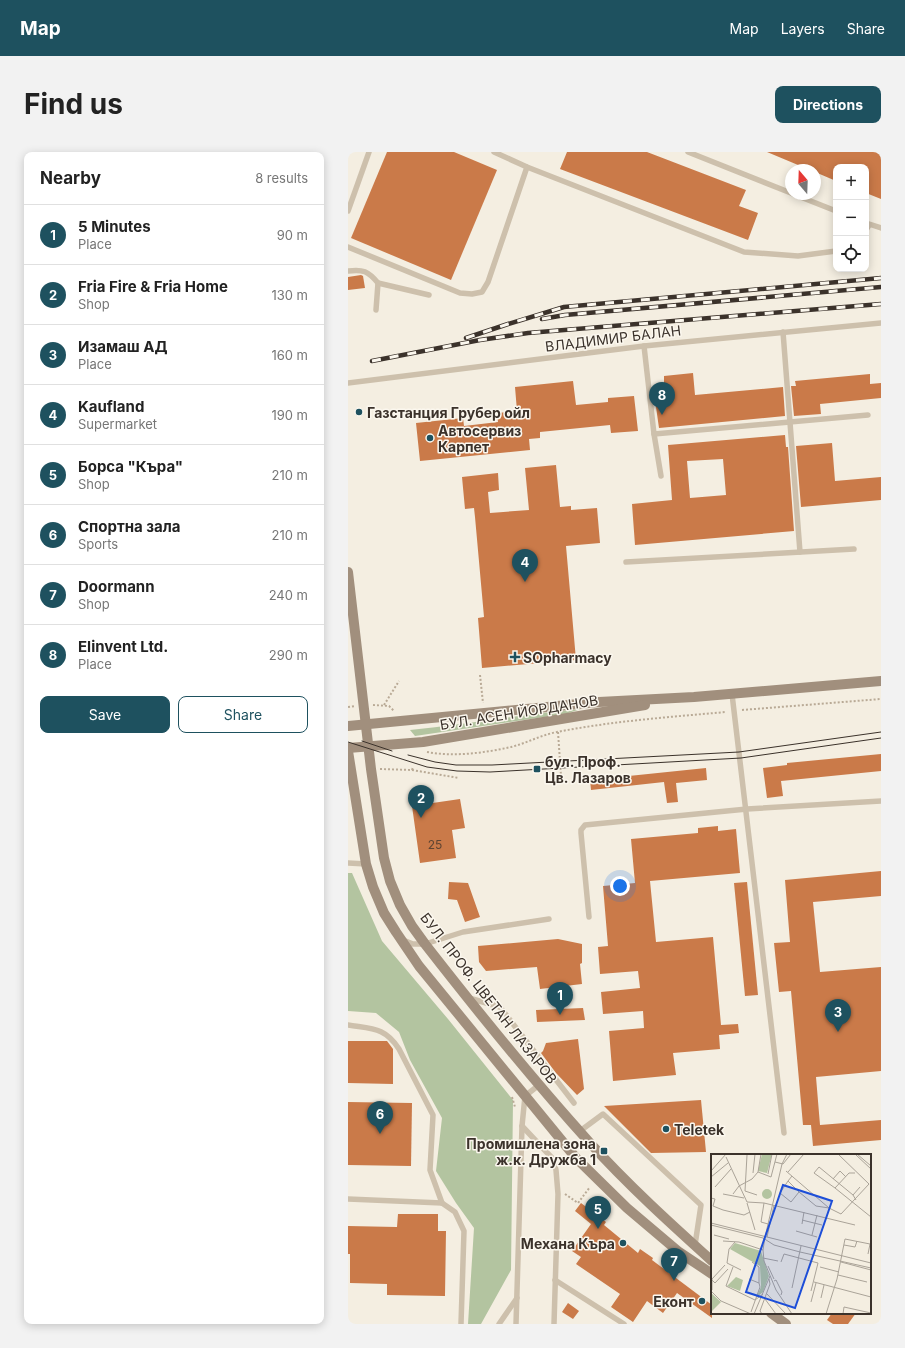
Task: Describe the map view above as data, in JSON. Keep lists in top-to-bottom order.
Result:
{
  "streets": {
    "main road": ["БУЛ. АСЕН ЙОРДАНОВ", "БУЛ. ПРОФ. ЦВЕТАН ЛАЗАРОВ"],
    "lane": ["ВЛАДИМИР БАЛАН"]
  },
  "crossings": [
    ["БУЛ. АСЕН ЙОРДАНОВ", "БУЛ. ПРОФ. ЦВЕТАН ЛАЗАРОВ"]
  ],
  "places": {
    "other": [
      "Газстанция Грубер ойл",
      "Автосервиз Карпет",
      "Teletek",
      "Механа Къра",
      "Еконт"
    ],
    "health": ["SOpharmacy"],
    "transit": ["бул. Проф. Цв. Лазаров", "Промишлена зона ж.к. Дружба 1"]
  },
  "house_numbers": ["25"],
  "north": "top",
  "page": {
    "header": "Map",
    "nav": ["Map", "Layers", "Share"],
    "buttons": [
      "Directions",
      ["Save", "Share"]
    ],
    "title": "Find us",
    "heading": ["Nearby", "8 results"],
    "map_buttons": ["+", "−"],
    "list": [
      {
        "mark": "1",
        "name": "5 Minutes",
        "note": "Place",
        "value": "90 m"
      },
      {
        "mark": "2",
        "name": "Fria Fire & Fria Home",
        "note": "Shop",
        "value": "130 m"
      },
      {
        "mark": "3",
        "name": "Изамаш АД",
        "note": "Place",
        "value": "160 m"
      },
      {
        "mark": "4",
        "name": "Kaufland",
        "note": "Supermarket",
        "value": "190 m"
      },
      {
        "mark": "5",
        "name": "Борса \"Къра\"",
        "note": "Shop",
        "value": "210 m"
      },
      {
        "mark": "6",
        "name": "Спортна зала",
        "note": "Sports",
        "value": "210 m"
      },
      {
        "mark": "7",
        "name": "Doormann",
        "note": "Shop",
        "value": "240 m"
      },
      {
        "mark": "8",
        "name": "Elinvent Ltd.",
        "note": "Place",
        "value": "290 m"
      }
    ],
    "pins": [
      "8",
      "4",
      "2",
      "1",
      "3",
      "6",
      "5",
      "7"
    ]
  }
}
